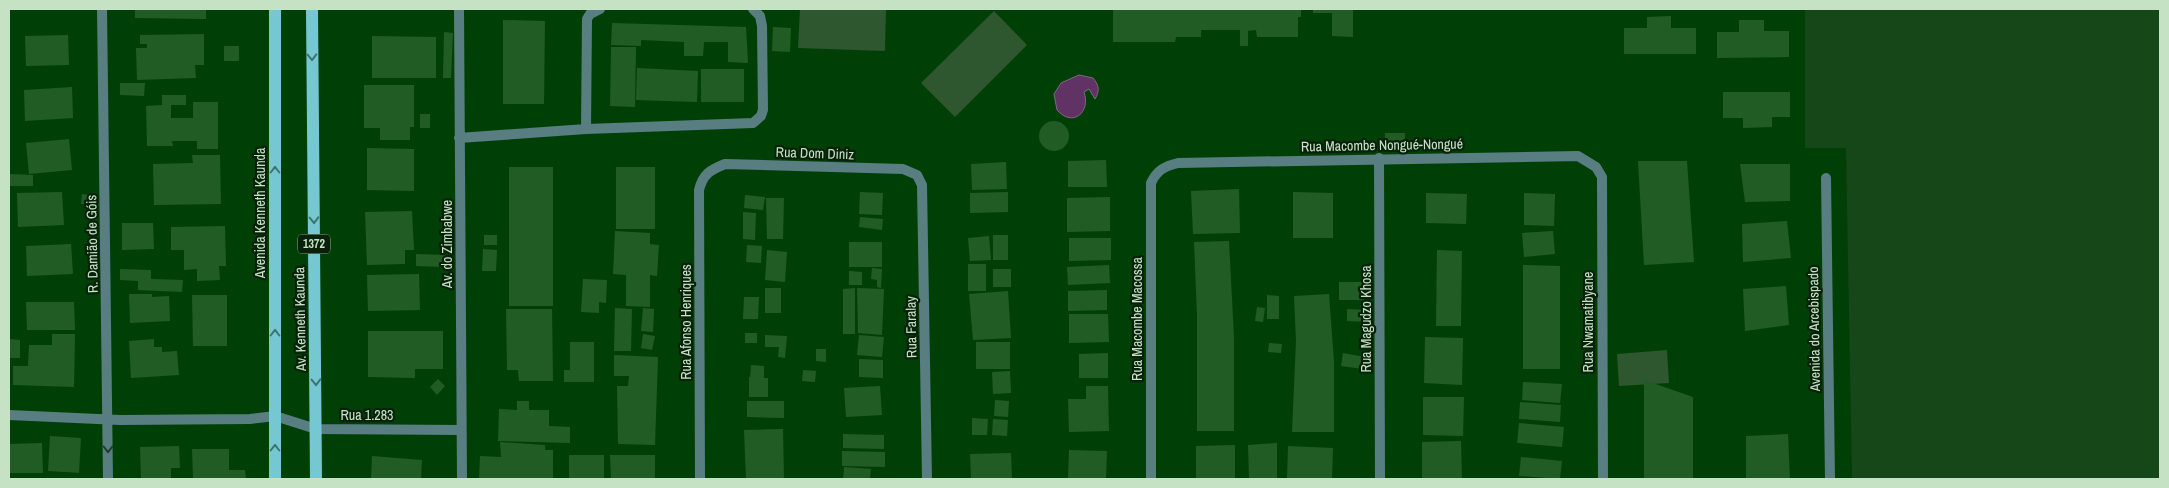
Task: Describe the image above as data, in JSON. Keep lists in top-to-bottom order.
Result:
{
  "streets": {
    "main road": ["Avenida Kenneth Kaunda", "1372", "Av. Kenneth Kaunda"],
    "street": [
      "Rua Macombe Nongué-Nongué",
      "Rua Dom Diniz",
      "R. Damião de Góis",
      "Av. do Zimbabwe",
      "Rua Macombe Macossa",
      "Rua Magudzo Khosa",
      "Rua Afonso Henriques",
      "Rua Nwamatibyane",
      "Rua Faralay",
      "Avenida do Arcebispado",
      "Rua 1.283"
    ]
  },
  "crossings": [
    ["Rua Macombe Nongué-Nongué", "Rua Macombe Macossa"],
    ["Rua Macombe Nongué-Nongué", "Rua Magudzo Khosa"],
    ["Rua Macombe Nongué-Nongué", "Rua Nwamatibyane"],
    ["Rua Dom Diniz", "Rua Afonso Henriques"],
    ["Rua Dom Diniz", "Rua Faralay"],
    ["Avenida Kenneth Kaunda", "Rua 1.283"],
    ["Av. do Zimbabwe", "Rua 1.283"],
    ["Av. Kenneth Kaunda", "Rua 1.283"]
  ],
  "one_way": ["Avenida Kenneth Kaunda", "Av. Kenneth Kaunda"]
}
